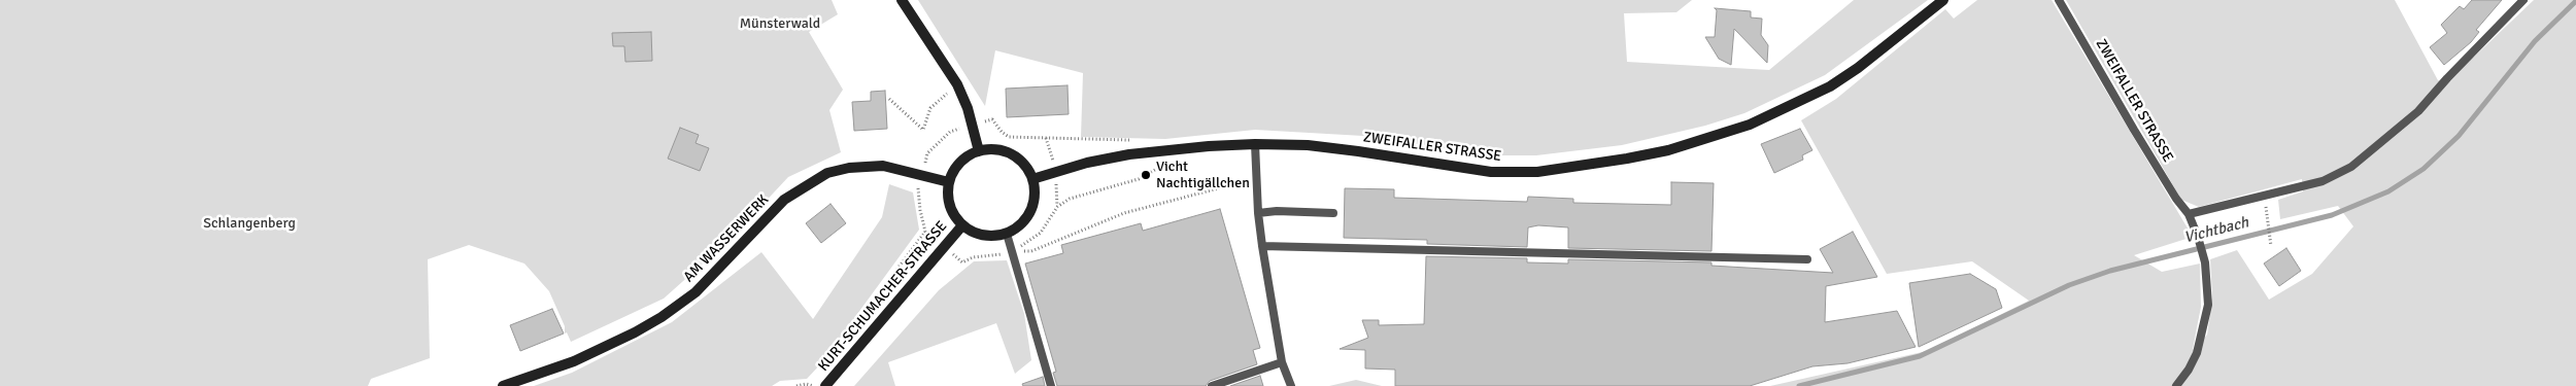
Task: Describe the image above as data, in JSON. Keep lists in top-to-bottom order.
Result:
{
  "streets": {
    "main road": ["ZWEIFALLER STRASSE", "AM WASSERWERK", "KURT-SCHUMACHER-STRASSE"]
  },
  "crossings": [
    ["ZWEIFALLER STRASSE", "AM WASSERWERK"],
    ["ZWEIFALLER STRASSE", "KURT-SCHUMACHER-STRASSE"],
    ["AM WASSERWERK", "KURT-SCHUMACHER-STRASSE"]
  ],
  "water": ["Vichtbach"],
  "parks": ["Münsterwald", "Schlangenberg"],
  "places": ["Vicht Nachtigällchen"]
}
